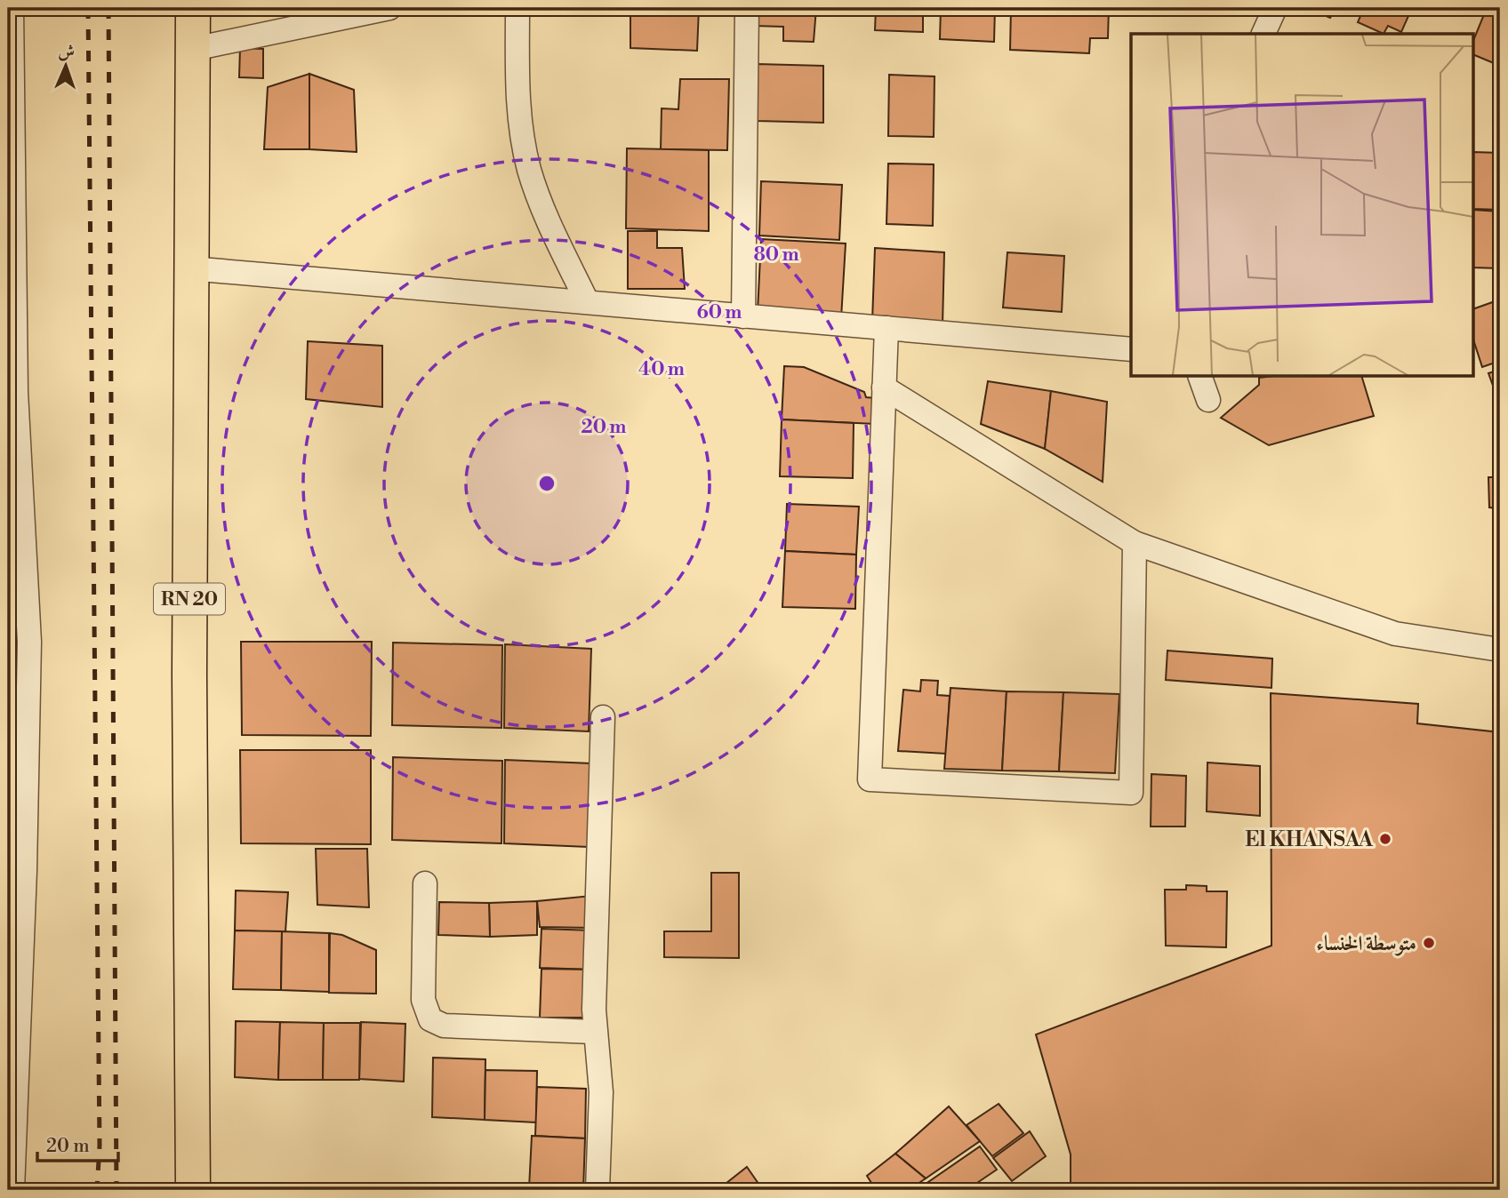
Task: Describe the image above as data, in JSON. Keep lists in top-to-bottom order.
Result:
{
  "streets": {
    "main road": ["RN 20"]
  },
  "places": ["El KHANSAA", "متوسطة الخنساء"],
  "scale_bar": "20 m",
  "north": "top",
  "rings": [
    "80 m",
    "60 m",
    "40 m",
    "20 m"
  ]
}
